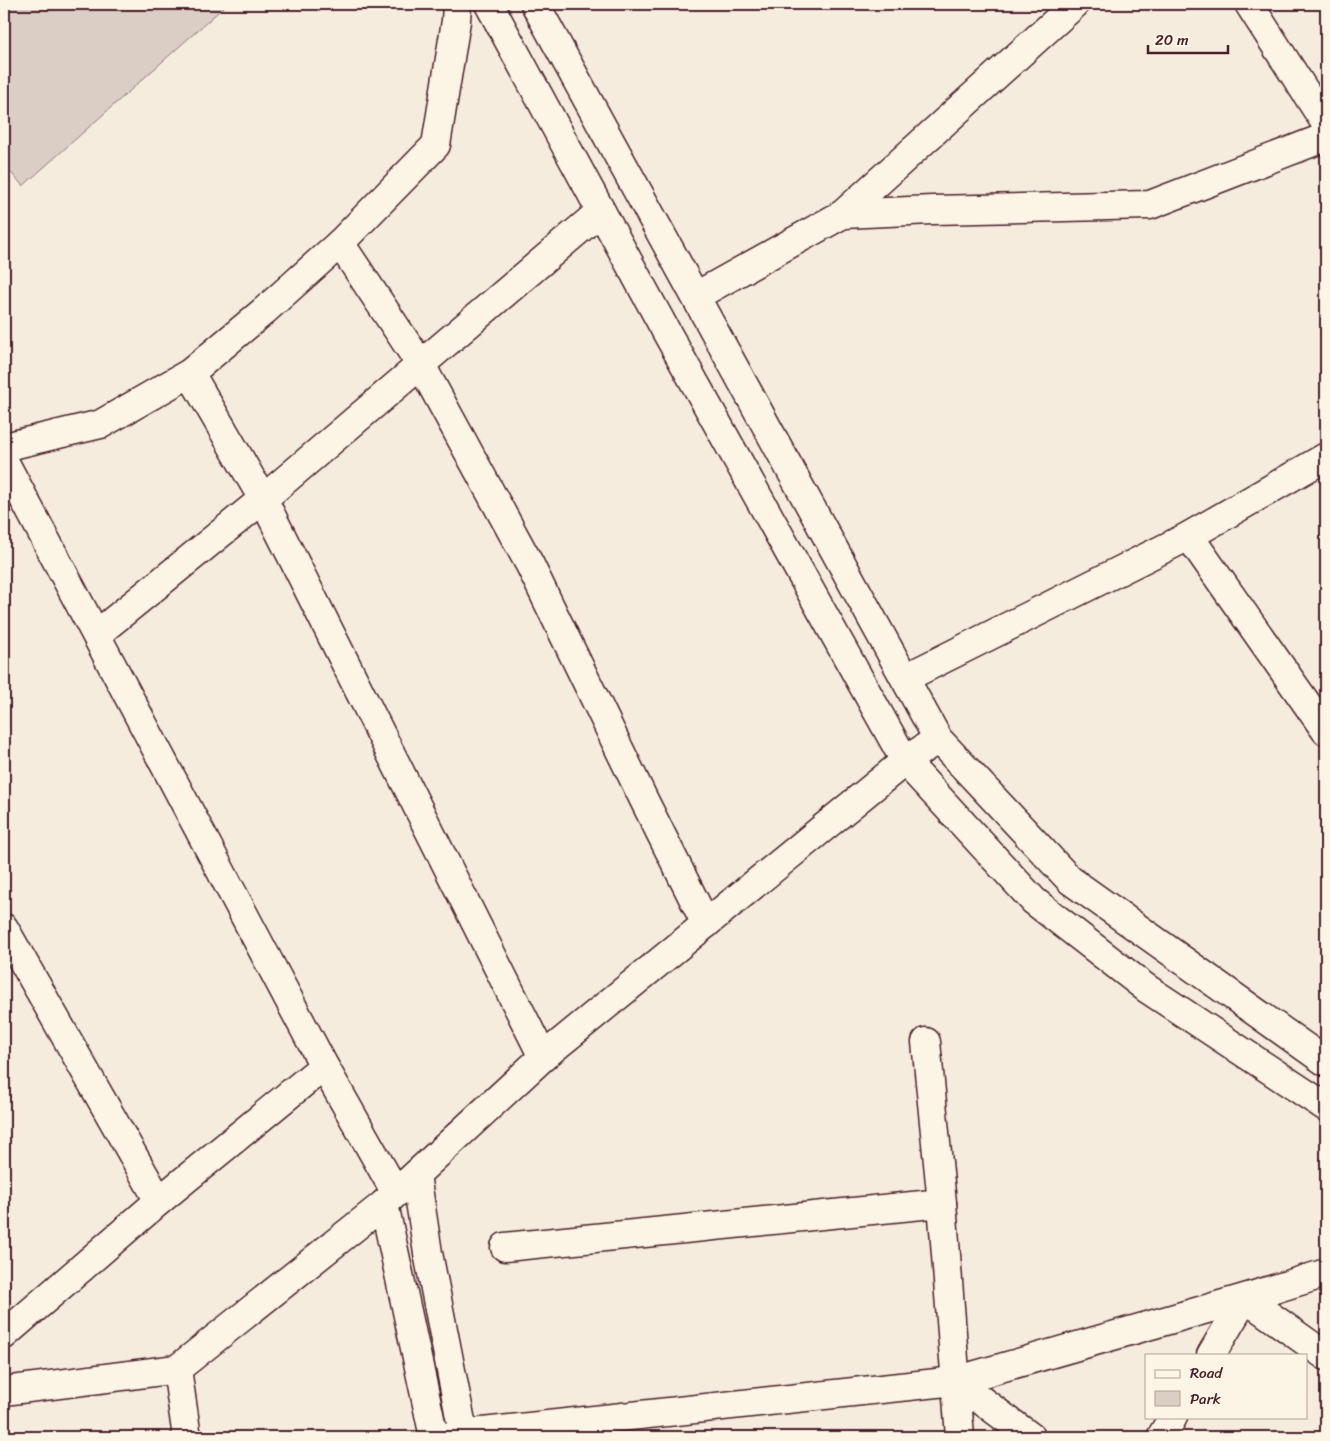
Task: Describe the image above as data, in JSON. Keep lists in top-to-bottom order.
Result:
{
  "legend": ["Road", "Park"],
  "scale_bar": "20 m"
}
